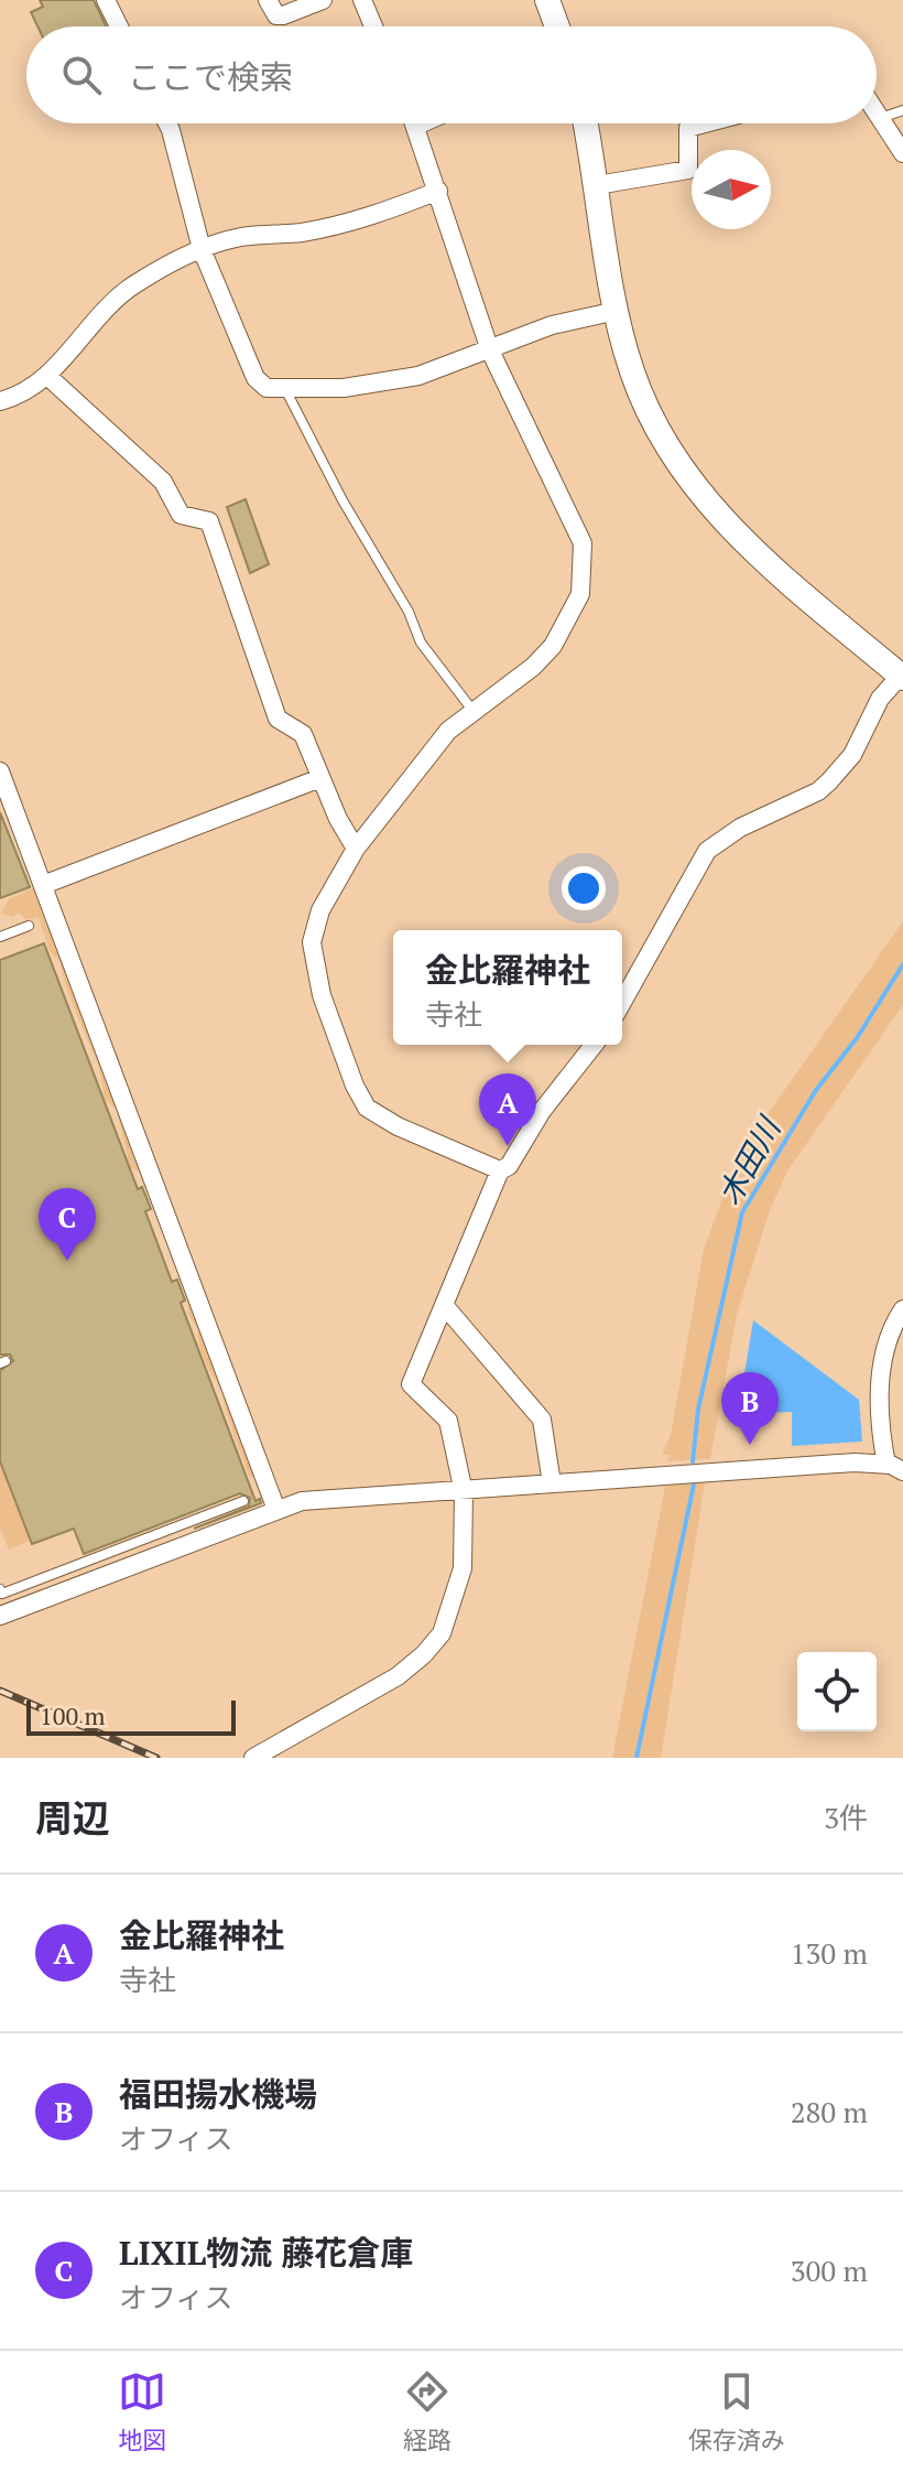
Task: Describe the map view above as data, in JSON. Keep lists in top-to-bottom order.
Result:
{
  "water": ["木田川"],
  "scale_bar": "100 m",
  "north": "right",
  "page": {
    "search": "ここで検索",
    "popup": ["金比羅神社", "寺社"],
    "pins": ["A", "C", "B"],
    "scale": "100 m",
    "heading": ["周辺", "3件"],
    "list": [
      {
        "mark": "A",
        "name": "金比羅神社",
        "note": "寺社",
        "value": "130 m"
      },
      {
        "mark": "B",
        "name": "福田揚水機場",
        "note": "オフィス",
        "value": "280 m"
      },
      {
        "mark": "C",
        "name": "LIXIL物流 藤花倉庫",
        "note": "オフィス",
        "value": "300 m"
      }
    ],
    "nav": ["地図", "経路", "保存済み"]
  }
}
